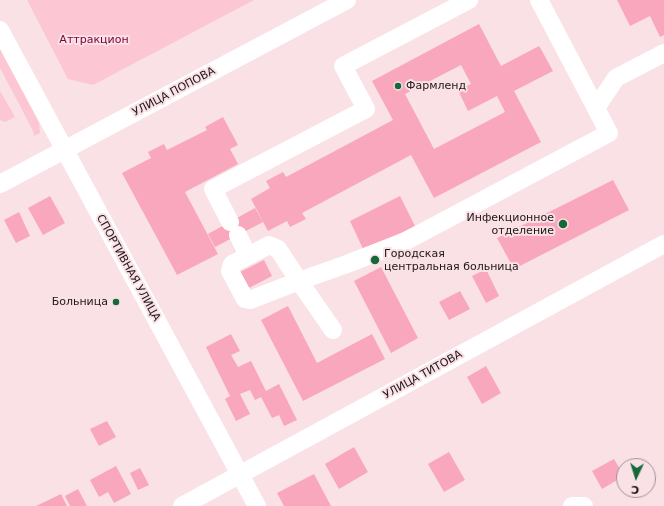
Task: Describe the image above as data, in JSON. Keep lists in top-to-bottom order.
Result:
{
  "streets": {
    "street": ["УЛИЦА ПОПОВА", "СПОРТИВНАЯ УЛИЦА", "УЛИЦА ТИТОВА"]
  },
  "crossings": [
    ["УЛИЦА ПОПОВА", "СПОРТИВНАЯ УЛИЦА"],
    ["СПОРТИВНАЯ УЛИЦА", "УЛИЦА ТИТОВА"]
  ],
  "parks": ["Аттракцион"],
  "places": [
    "Фармленд",
    "Инфекционное отделение",
    "Городская центральная больница",
    "Больница"
  ],
  "north": "bottom"
}
